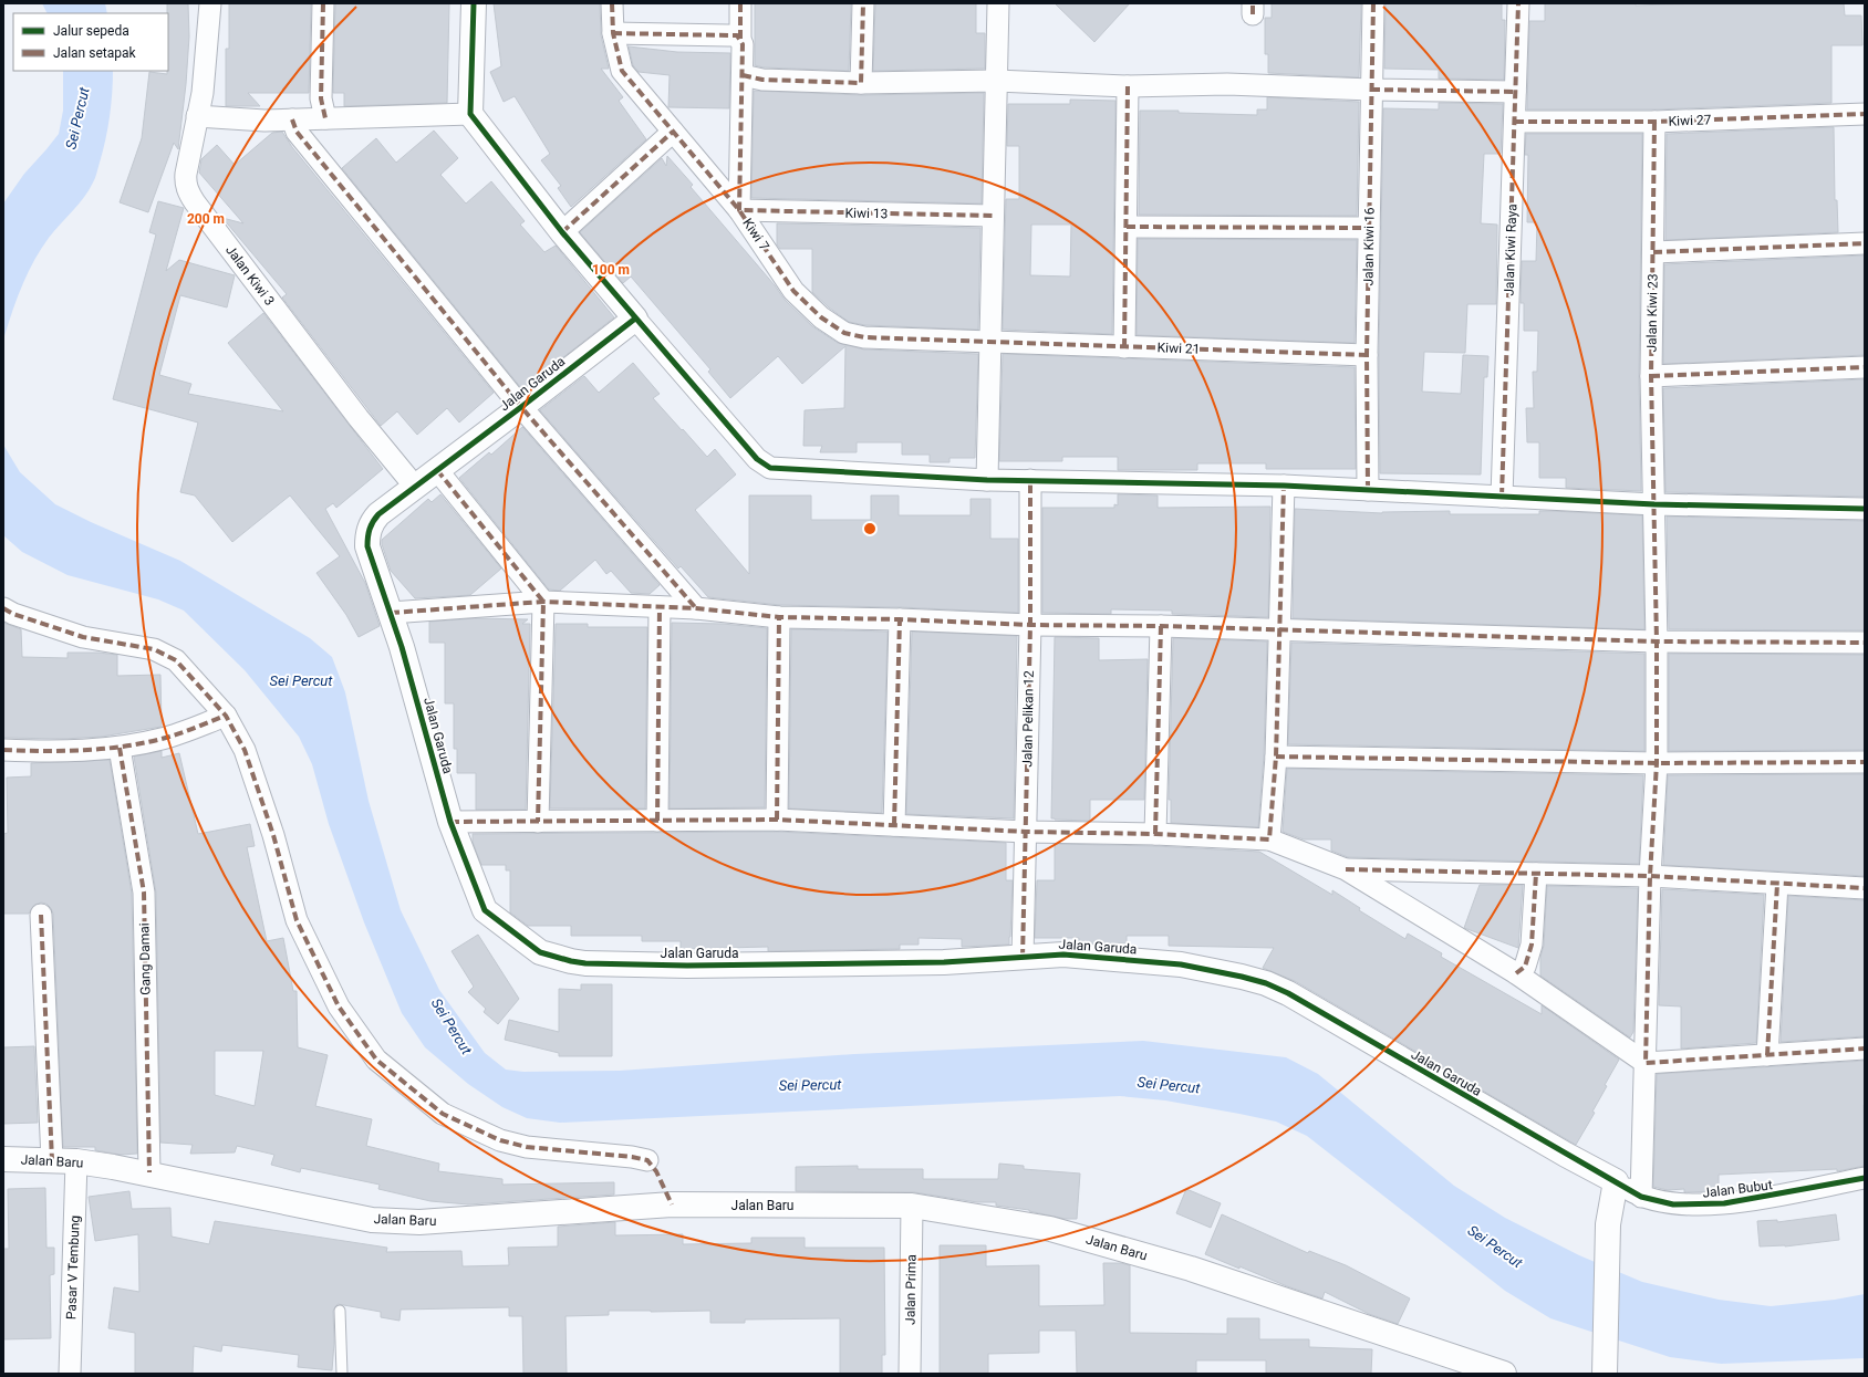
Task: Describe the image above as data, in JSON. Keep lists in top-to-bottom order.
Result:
{
  "streets": {
    "street": [
      "Kiwi 27",
      "Kiwi 13",
      "Kiwi 7",
      "Jalan Kiwi 16",
      "Jalan Kiwi Raya",
      "Jalan Kiwi 3",
      "Jalan Kiwi 23",
      "Kiwi 21",
      "Jalan Garuda",
      "Jalan Pelikan 12",
      "Gang Damai",
      "Jalan Baru",
      "Jalan Bubut",
      "Pasar V Tembung",
      "Jalan Prima"
    ]
  },
  "crossings": [
    ["Kiwi 27", "Jalan Kiwi Raya"],
    ["Kiwi 27", "Jalan Kiwi 23"],
    ["Kiwi 13", "Kiwi 7"],
    ["Kiwi 7", "Kiwi 21"],
    ["Jalan Kiwi 16", "Kiwi 21"],
    ["Jalan Kiwi 3", "Jalan Garuda"],
    ["Jalan Kiwi 23", "Jalan Bubut"],
    ["Jalan Garuda", "Jalan Pelikan 12"],
    ["Jalan Garuda", "Jalan Bubut"],
    ["Gang Damai", "Jalan Baru"],
    ["Jalan Baru", "Pasar V Tembung"],
    ["Jalan Baru", "Jalan Prima"]
  ],
  "water": ["Sei Percut"],
  "legend": ["Jalur sepeda", "Jalan setapak"],
  "rings": ["200 m", "100 m"]
}
